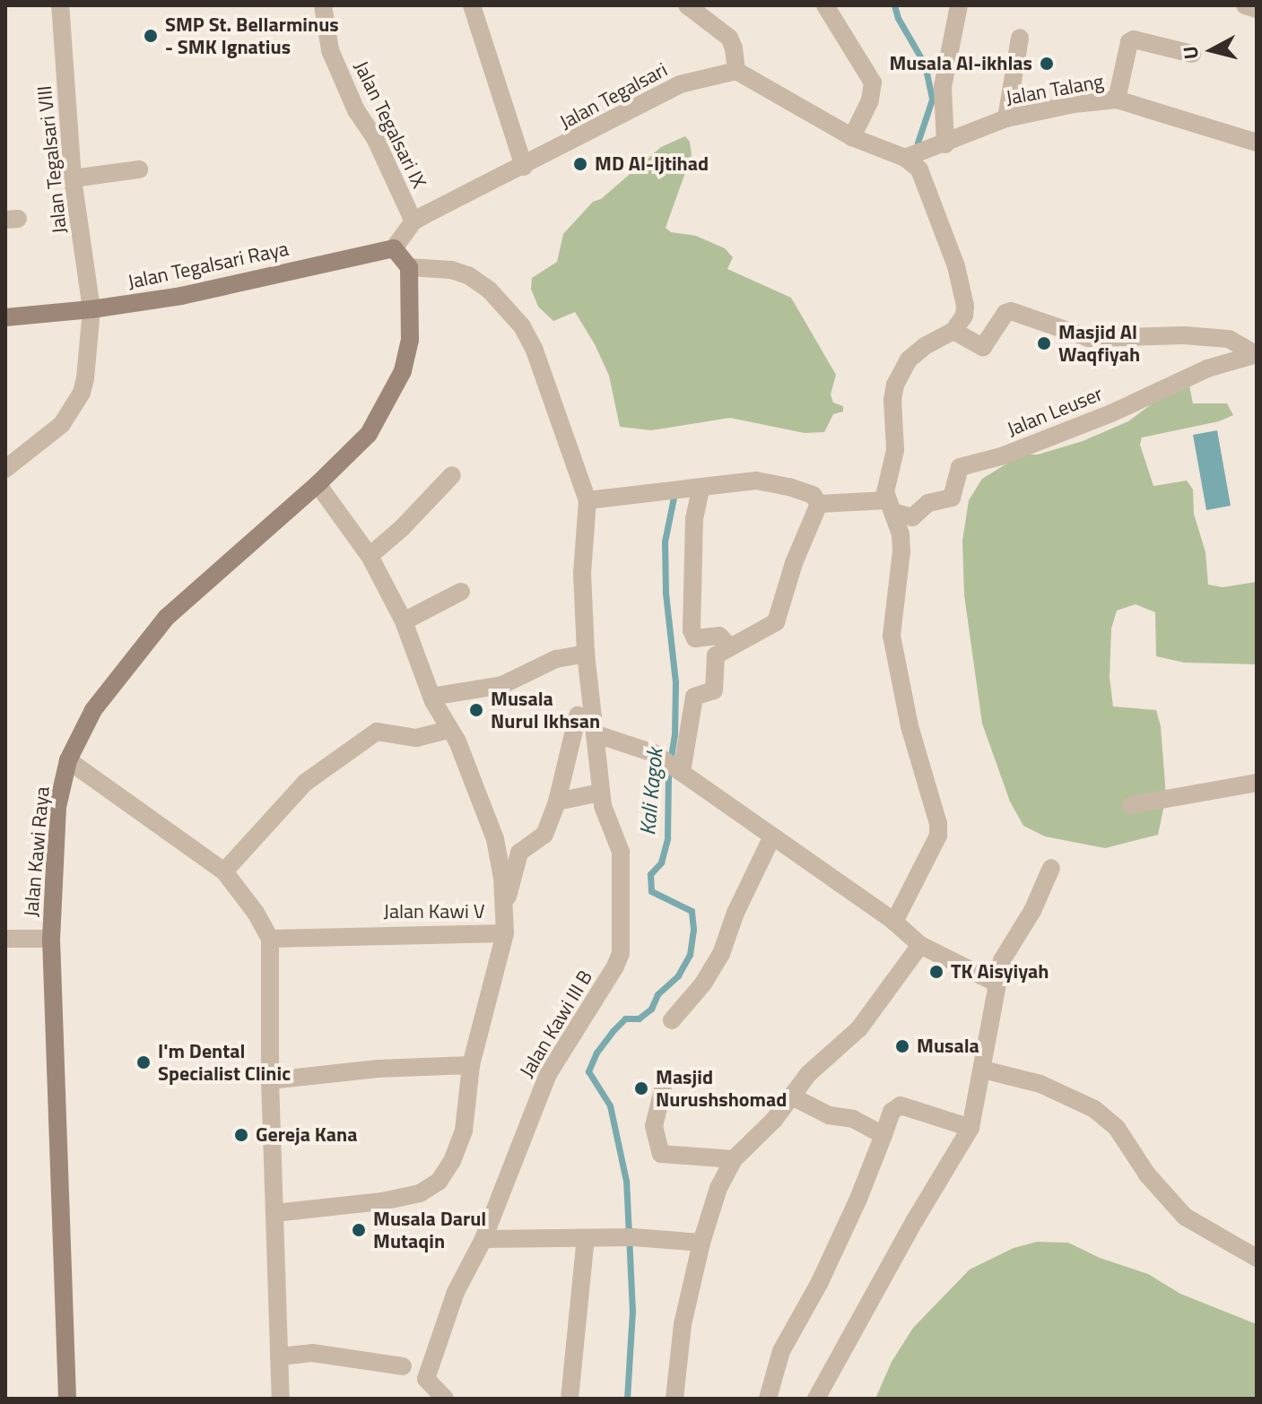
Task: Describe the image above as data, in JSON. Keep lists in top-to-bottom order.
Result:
{
  "streets": {
    "main road": ["Jalan Tegalsari Raya", "Jalan Kawi Raya"],
    "street": [
      "Jalan Talang",
      "Jalan Tegalsari",
      "Jalan Tegalsari IX",
      "Jalan Tegalsari VIII",
      "Jalan Leuser",
      "Jalan Kawi V",
      "Jalan Kawi III B"
    ]
  },
  "crossings": [
    ["Jalan Tegalsari", "Jalan Tegalsari IX"],
    ["Jalan Tegalsari", "Jalan Tegalsari Raya"],
    ["Jalan Tegalsari VIII", "Jalan Tegalsari Raya"]
  ],
  "water": ["Kali Kagok"],
  "places": [
    "SMP St. Bellarminus - SMK Ignatius",
    "Musala Al-ikhlas",
    "MD Al-Ijtihad",
    "Masjid Al Waqfiyah",
    "Musala Nurul Ikhsan",
    "TK Aisyiyah",
    "Musala",
    "I'm Dental Specialist Clinic",
    "Masjid Nurushshomad",
    "Gereja Kana",
    "Musala Darul Mutaqin"
  ],
  "north": "left"
}
